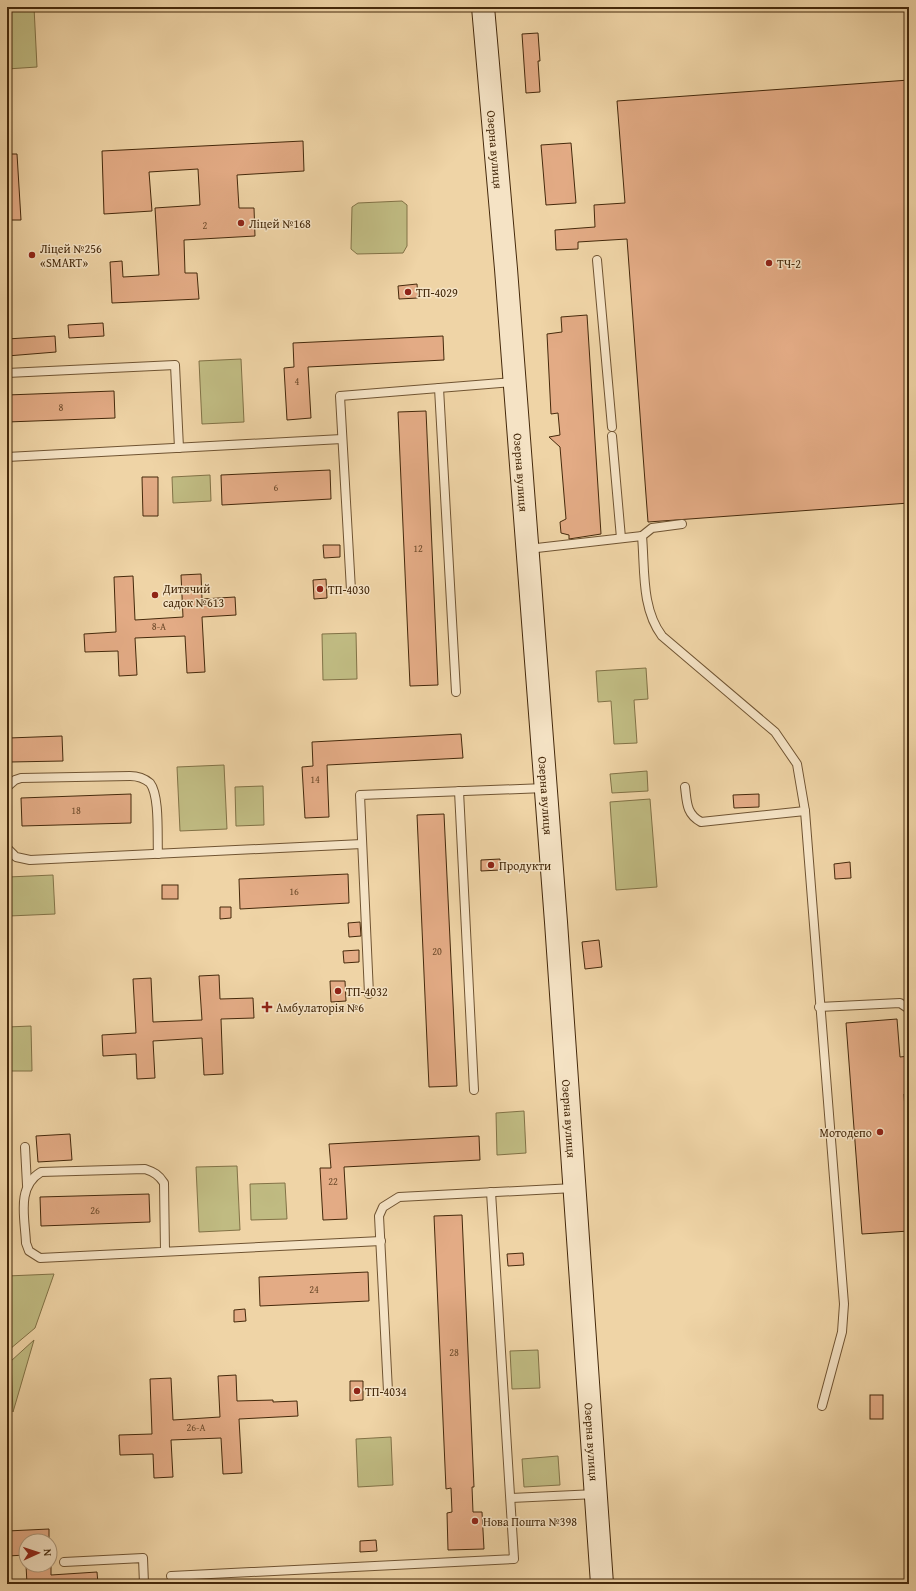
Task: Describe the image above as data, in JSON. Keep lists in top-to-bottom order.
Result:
{
  "streets": {
    "street": ["Озерна вулиця"]
  },
  "places": {
    "other": [
      "Ліцей №168",
      "Ліцей №256 «SMART»",
      "ТЧ-2",
      "ТП-4029",
      "ТП-4030",
      "Дитячий садок №613",
      "Продукти",
      "ТП-4032",
      "Мотодепо",
      "ТП-4034",
      "Нова Пошта №398"
    ],
    "health": ["Амбулаторія №6"]
  },
  "house_numbers": [
    "2",
    "4",
    "8",
    "6",
    "12",
    "8-А",
    "14",
    "18",
    "16",
    "20",
    "22",
    "26",
    "24",
    "28",
    "26-А"
  ],
  "north": "right"
}
